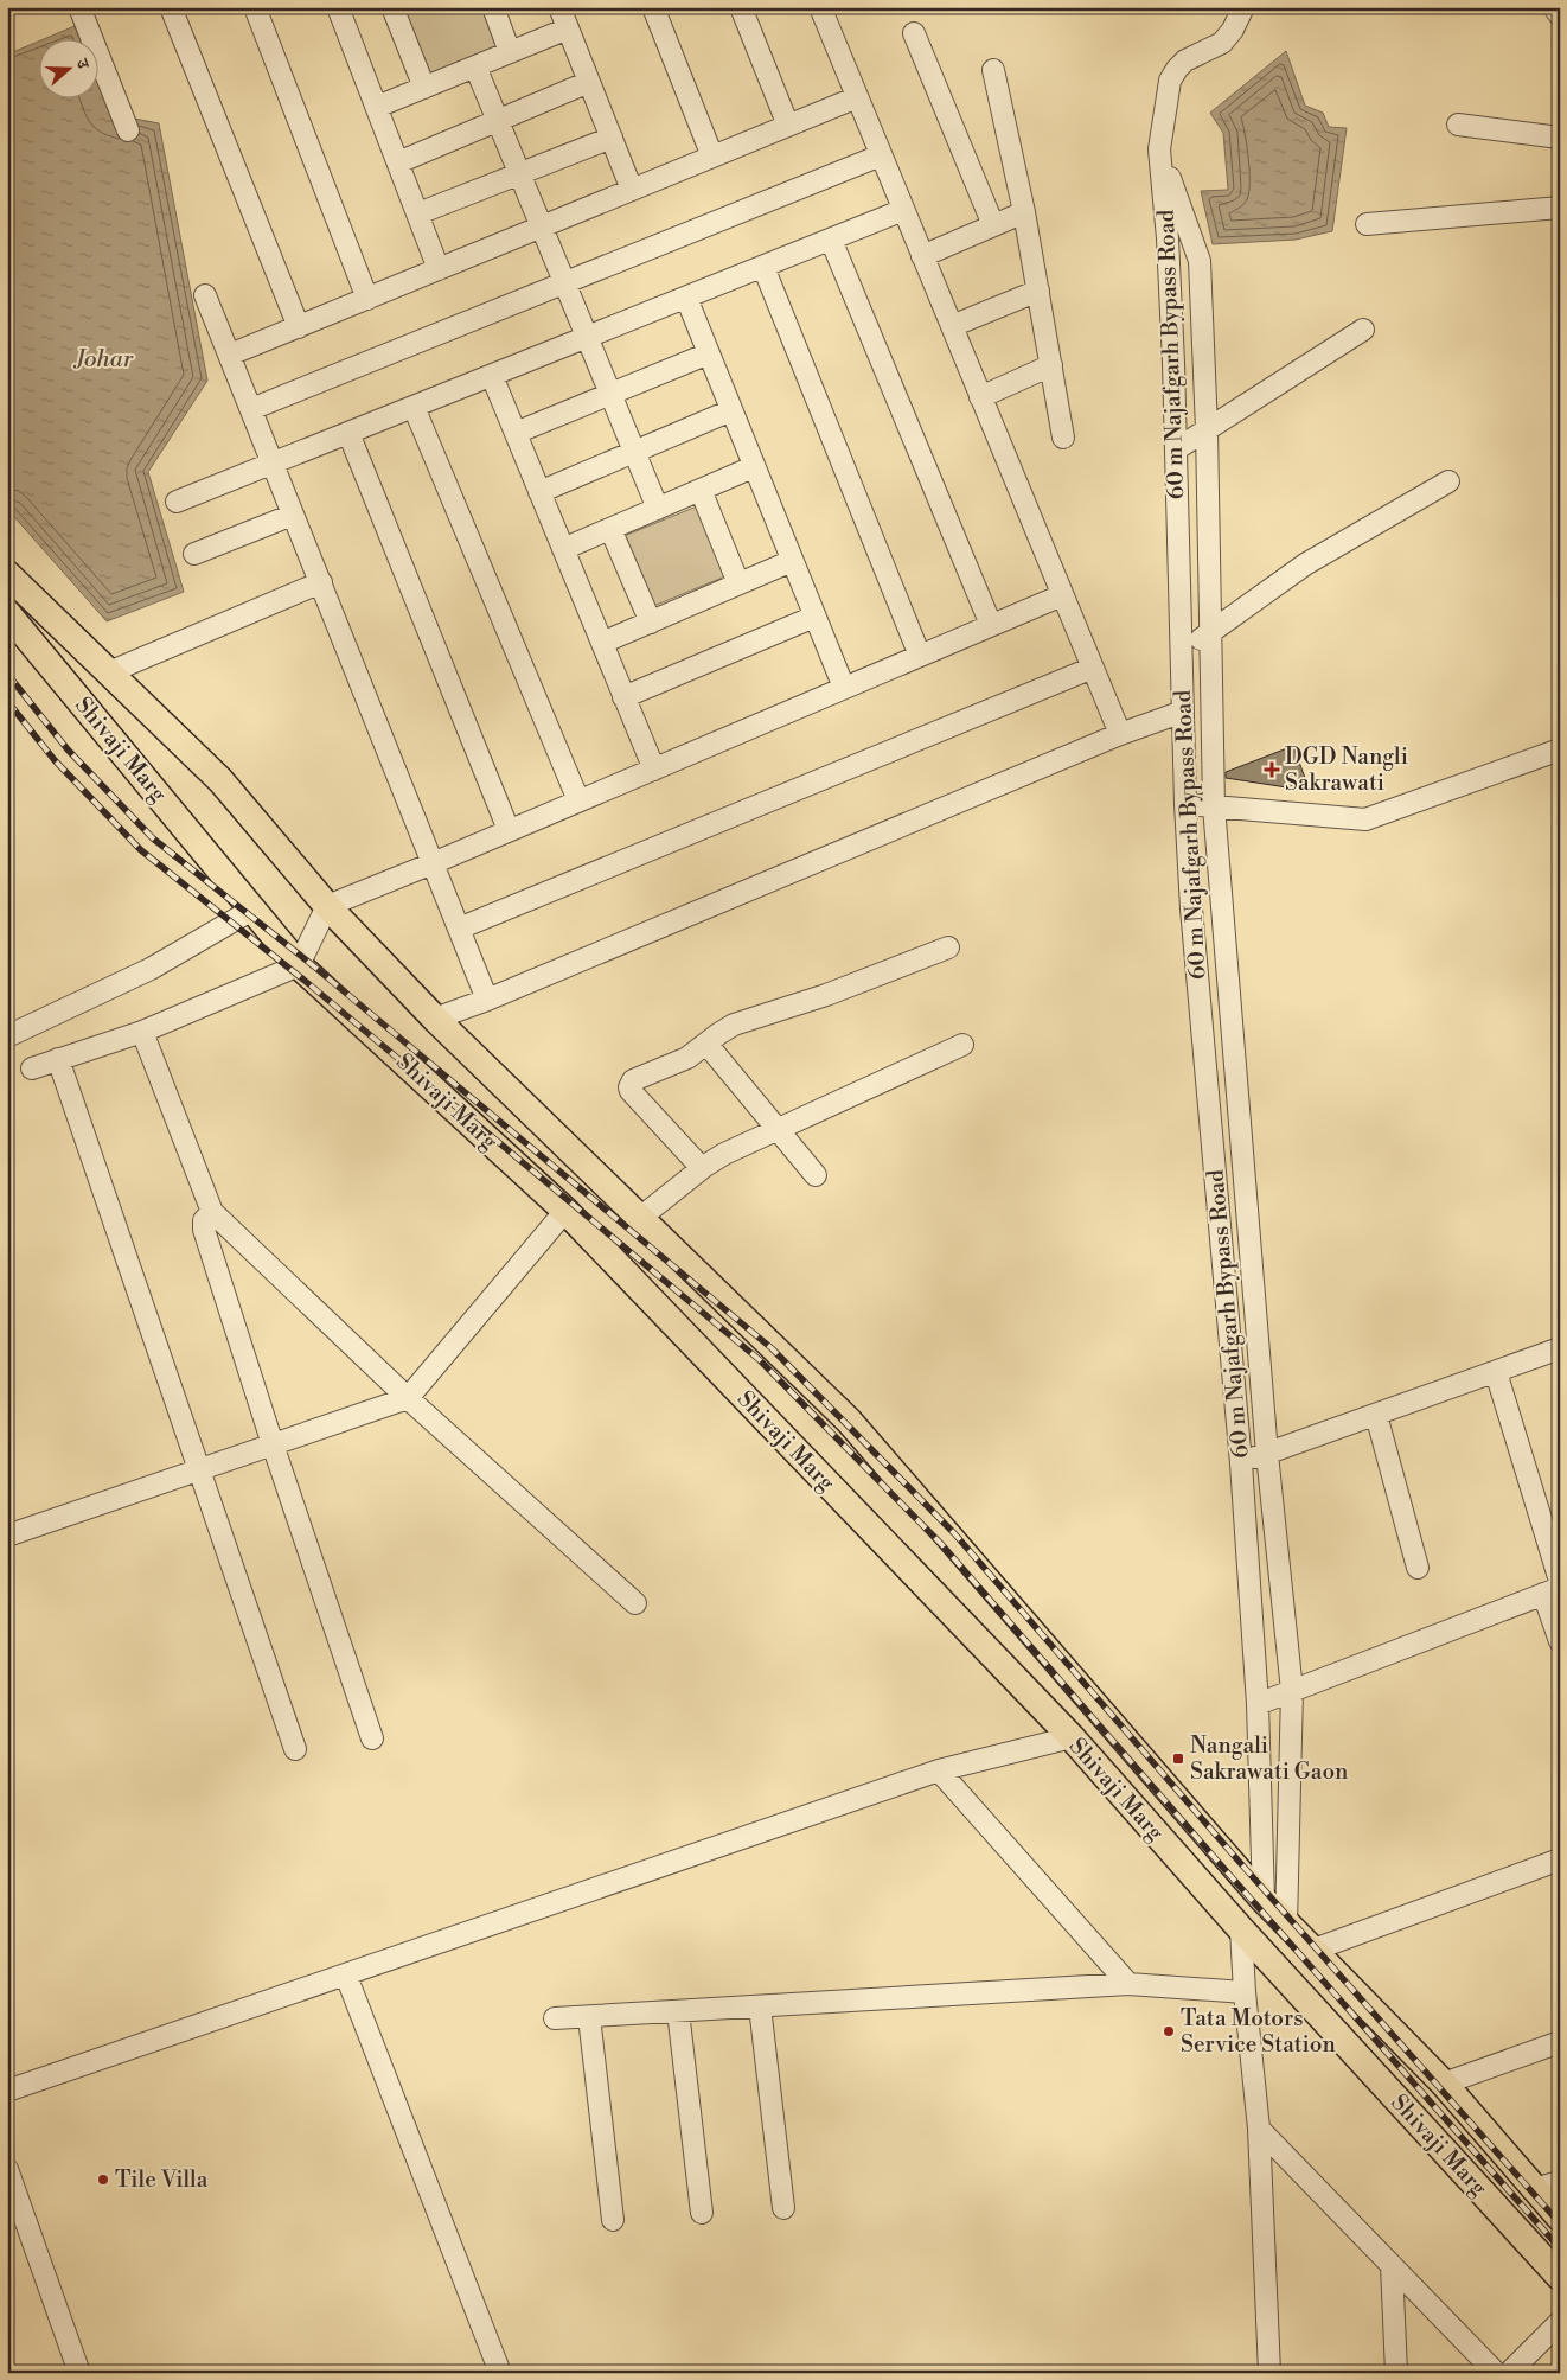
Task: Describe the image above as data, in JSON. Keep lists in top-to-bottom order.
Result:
{
  "streets": {
    "main road": ["Shivaji Marg"],
    "street": ["60 m Najafgarh Bypass Road"]
  },
  "crossings": [
    ["60 m Najafgarh Bypass Road", "Shivaji Marg"]
  ],
  "water": ["Johar"],
  "places": {
    "health": ["DGD Nangli Sakrawati"],
    "transit": ["Nangali Sakrawati Gaon"],
    "other": ["Tata Motors Service Station", "Tile Villa"]
  },
  "north": "right"
}
